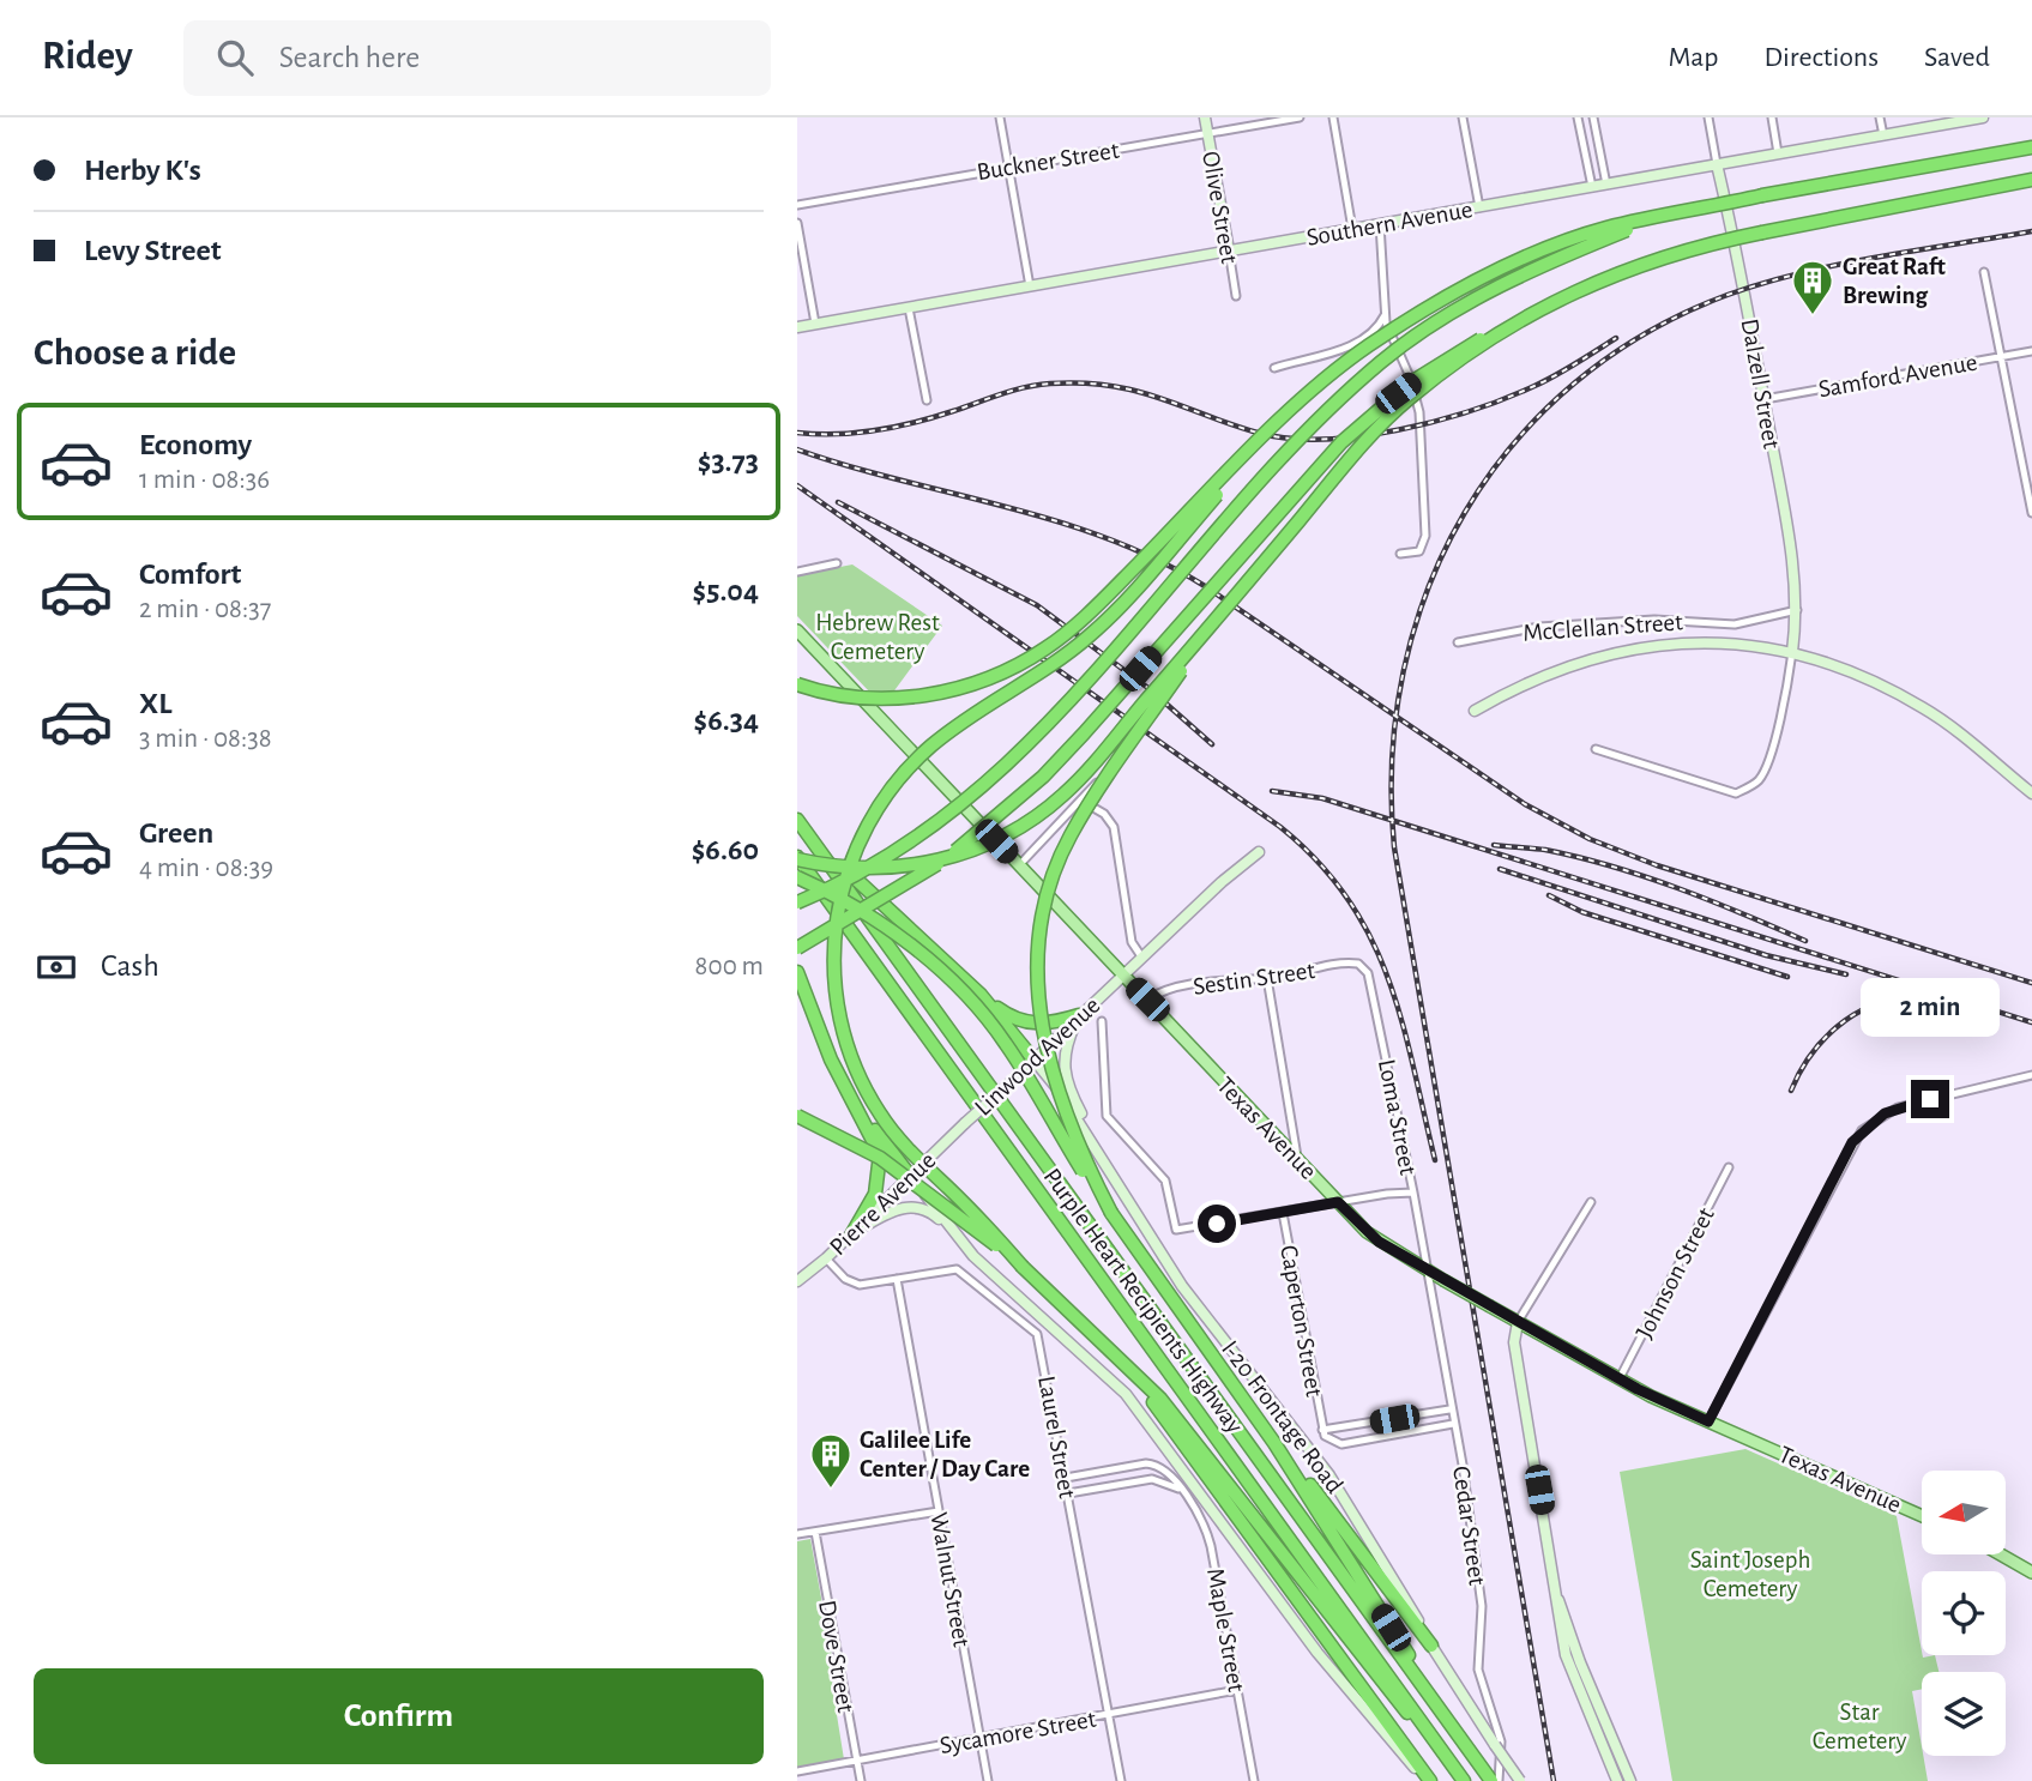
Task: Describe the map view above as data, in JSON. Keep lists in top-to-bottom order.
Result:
{
  "streets": {
    "highway": ["Purple Heart Recipients Highway"],
    "main road": [
      "Olive Street",
      "Southern Avenue",
      "Dalzell Street",
      "Linwood Avenue",
      "Texas Avenue",
      "Pierre Avenue",
      "I-20 Frontage Road"
    ],
    "street": [
      "Buckner Street",
      "Samford Avenue",
      "McClellan Street",
      "Sestin Street",
      "Loma Street",
      "Johnson Street",
      "Caperton Street",
      "Laurel Street",
      "Cedar Street",
      "Walnut Street",
      "Maple Street",
      "Dove Street",
      "Sycamore Street"
    ]
  },
  "crossings": [
    ["Buckner Street", "Olive Street"],
    ["Olive Street", "Southern Avenue"],
    ["Southern Avenue", "Dalzell Street"],
    ["Samford Avenue", "Dalzell Street"],
    ["Dalzell Street", "McClellan Street"],
    ["Sestin Street", "Loma Street"],
    ["Sestin Street", "Texas Avenue"],
    ["Linwood Avenue", "Texas Avenue"],
    ["Linwood Avenue", "Pierre Avenue"],
    ["Linwood Avenue", "I-20 Frontage Road"],
    ["Loma Street", "Texas Avenue"],
    ["Loma Street", "Cedar Street"],
    ["Texas Avenue", "Johnson Street"],
    ["Texas Avenue", "Cedar Street"],
    ["Pierre Avenue", "Laurel Street"],
    ["Laurel Street", "Walnut Street"],
    ["Laurel Street", "Maple Street"],
    ["Laurel Street", "Sycamore Street"],
    ["Walnut Street", "Sycamore Street"],
    ["Maple Street", "Sycamore Street"],
    ["Dove Street", "Sycamore Street"]
  ],
  "parks": ["Hebrew Rest Cemetery", "Saint Joseph Cemetery", "Star Cemetery"],
  "places": {
    "building": ["Great Raft Brewing", "Galilee Life Center / Day Care"]
  },
  "north": "left",
  "page": {
    "header": "Ridey",
    "search": "Search here",
    "nav": ["Map", "Directions", "Saved"],
    "banner": ["Herby K's", "Levy Street"],
    "heading": "Choose a ride",
    "list": [
      {
        "name": "Economy",
        "note": "1 min · 08:36",
        "value": "$3.73"
      },
      {
        "name": "Comfort",
        "note": "2 min · 08:37",
        "value": "$5.04"
      },
      {
        "name": "XL",
        "note": "3 min · 08:38",
        "value": "$6.34"
      },
      {
        "name": "Green",
        "note": "4 min · 08:39",
        "value": "$6.60"
      }
    ],
    "pay": ["Cash", "800 m"],
    "bubble": "2 min",
    "buttons": "Confirm"
  }
}
